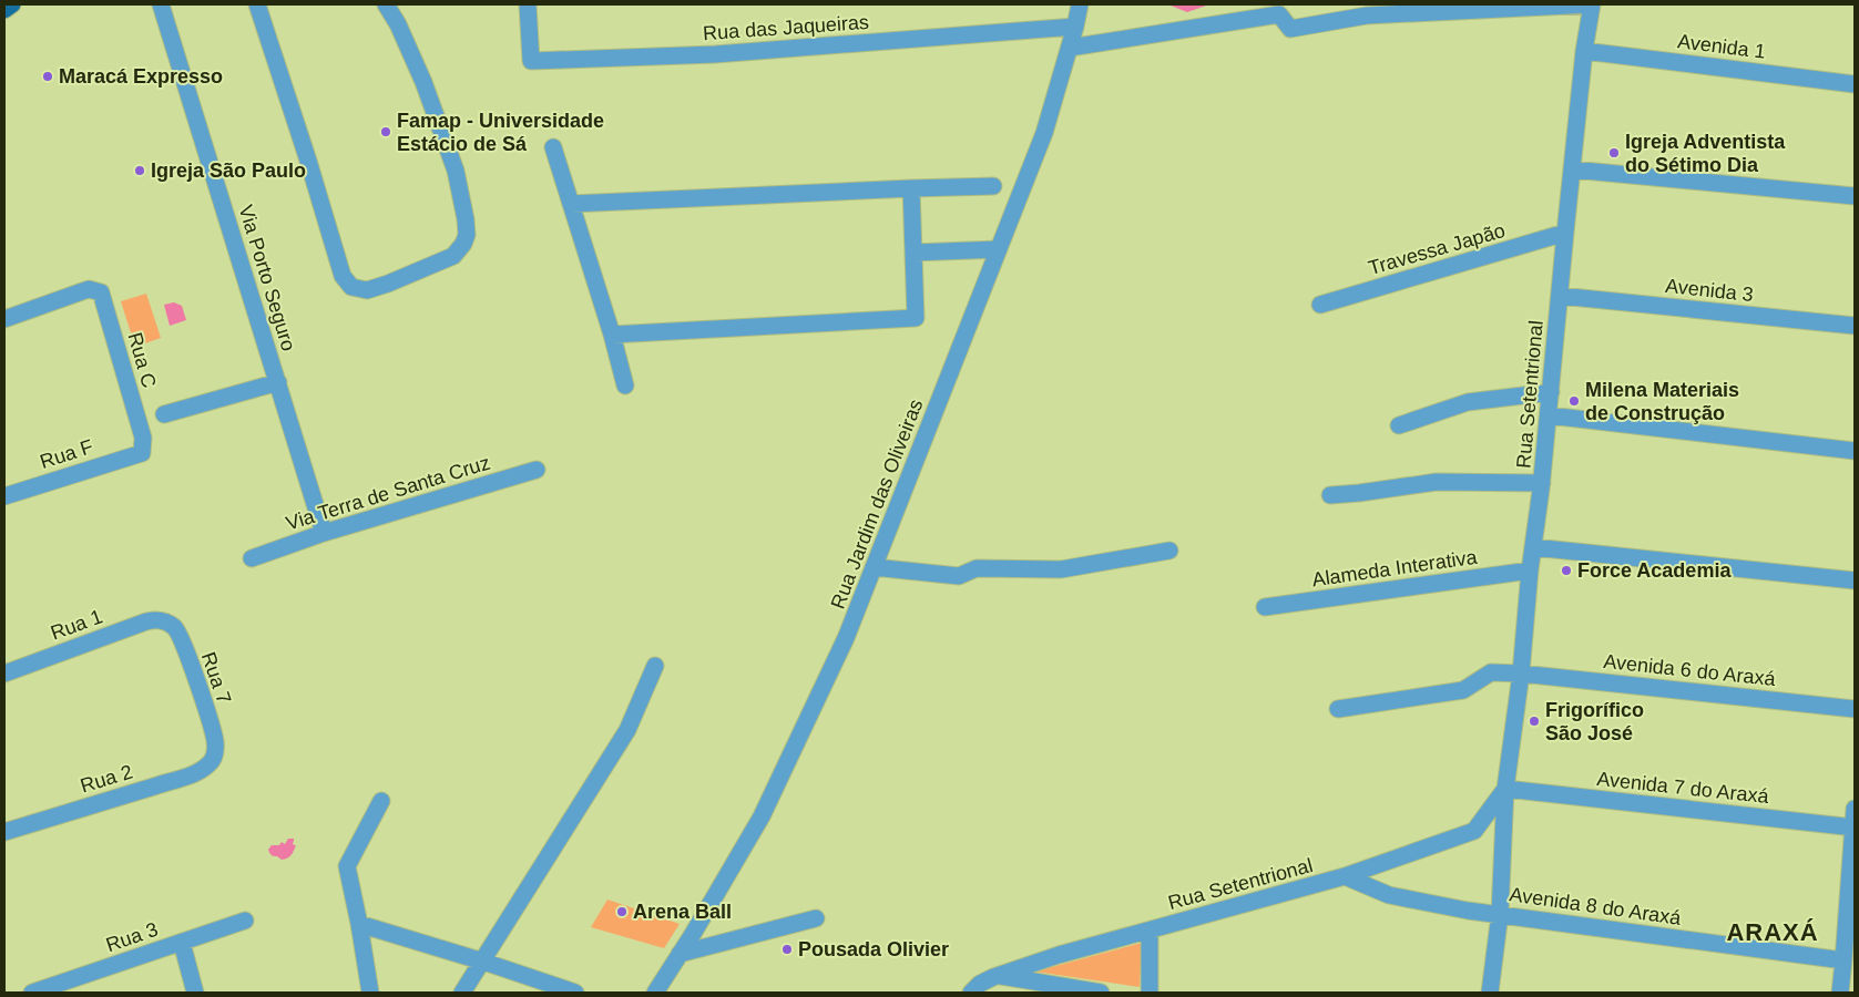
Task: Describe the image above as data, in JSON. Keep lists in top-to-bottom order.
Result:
{
  "streets": {
    "street": [
      "Rua das Jaqueiras",
      "Avenida 1",
      "Travessa Japão",
      "Via Porto Seguro",
      "Avenida 3",
      "Rua C",
      "Rua Setentrional",
      "Rua F",
      "Via Terra de Santa Cruz",
      "Rua Jardim das Oliveiras",
      "Alameda Interativa",
      "Rua 1",
      "Avenida 6 do Araxá",
      "Rua 7",
      "Rua 2",
      "Avenida 7 do Araxá",
      "Avenida 8 do Araxá",
      "Rua 3"
    ]
  },
  "crossings": [
    ["Rua das Jaqueiras", "Rua Jardim das Oliveiras"],
    ["Avenida 1", "Rua Setentrional"],
    ["Travessa Japão", "Rua Setentrional"],
    ["Via Porto Seguro", "Via Terra de Santa Cruz"],
    ["Avenida 3", "Rua Setentrional"],
    ["Rua C", "Rua F"],
    ["Rua Setentrional", "Alameda Interativa"],
    ["Rua Setentrional", "Avenida 6 do Araxá"],
    ["Rua Setentrional", "Avenida 7 do Araxá"],
    ["Rua Setentrional", "Avenida 8 do Araxá"],
    ["Rua 1", "Rua 7"],
    ["Rua 7", "Rua 2"]
  ],
  "districts": ["ARAXÁ"],
  "places": [
    "Maracá Expresso",
    "Famap - Universidade Estácio de Sá",
    "Igreja Adventista do Sétimo Dia",
    "Igreja São Paulo",
    "Milena Materiais de Construção",
    "Force Academia",
    "Frigorífico São José",
    "Arena Ball",
    "Pousada Olivier"
  ]
}
